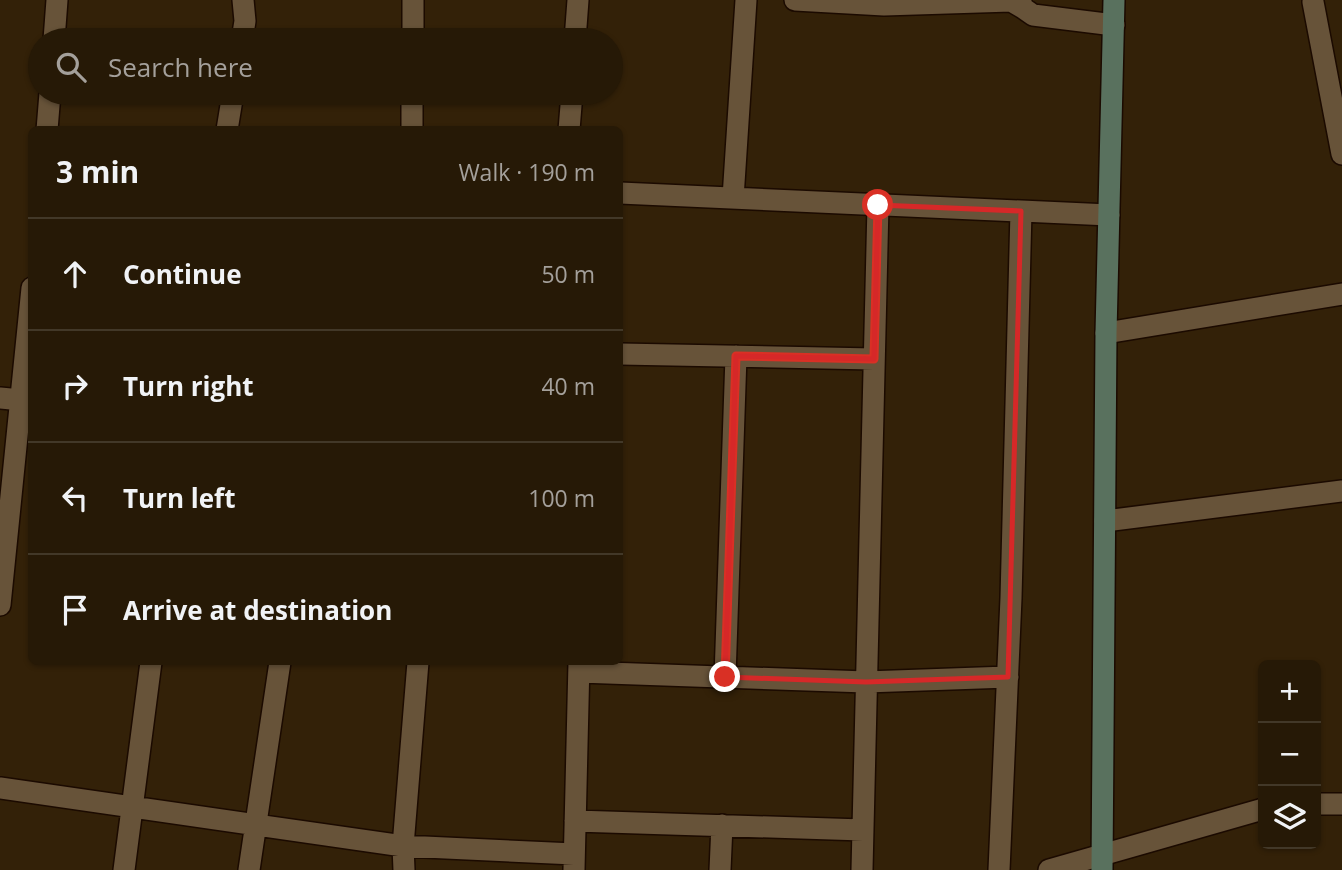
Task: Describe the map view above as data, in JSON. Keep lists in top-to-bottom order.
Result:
{
  "page": {
    "search": "Search here",
    "heading": ["3 min", "Walk · 190 m"],
    "list": [
      ["Continue", "50 m"],
      ["Turn right", "40 m"],
      ["Turn left", "100 m"],
      "Arrive at destination"
    ],
    "map_buttons": ["+", "−"]
  }
}
